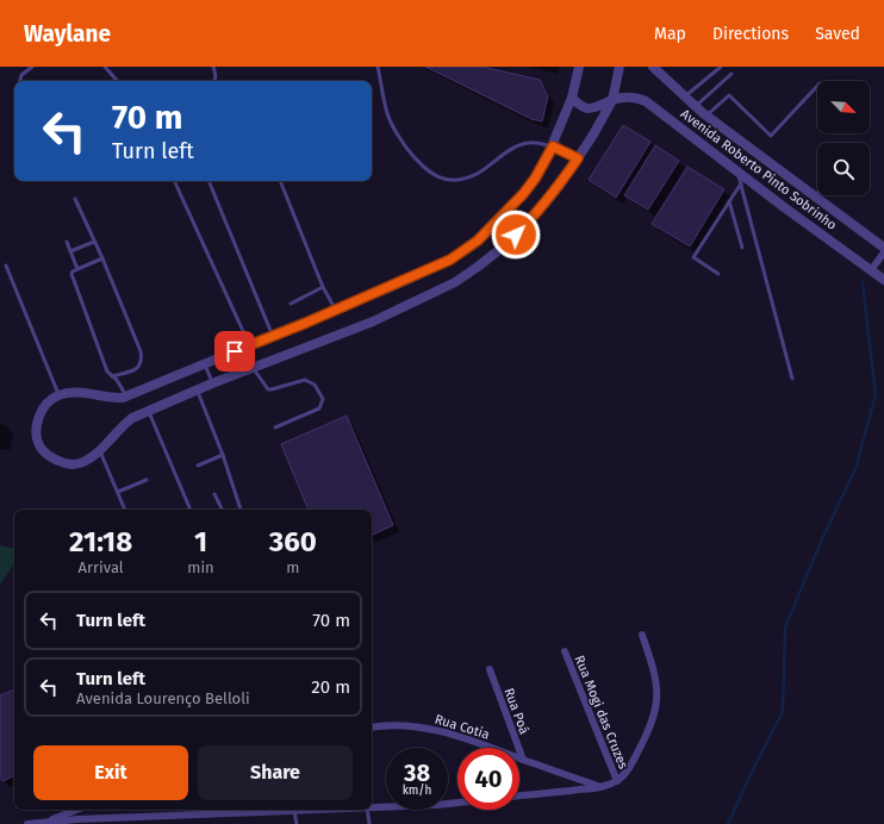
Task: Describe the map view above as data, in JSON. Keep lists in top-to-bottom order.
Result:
{
  "streets": {
    "street": [
      "Avenida Roberto Pinto Sobrinho",
      "Rua Poá",
      "Rua Mogi das Cruzes",
      "Rua Cotia"
    ]
  },
  "crossings": [
    ["Rua Poá", "Rua Cotia"]
  ],
  "north": "bottom right",
  "page": {
    "header": "Waylane",
    "nav": ["Map", "Directions", "Saved"],
    "turn": ["70 m", "Turn left"],
    "eta": [
      "21:18",
      "Arrival",
      "1",
      "min",
      "360",
      "m"
    ],
    "list": [
      {
        "name": "Turn left",
        "value": "70 m"
      },
      {
        "name": "Turn left",
        "note": "Avenida Lourenço Belloli",
        "value": "20 m"
      }
    ],
    "buttons": ["Exit", "Share"],
    "speed": "38 km/h",
    "limit": "40"
  }
}
